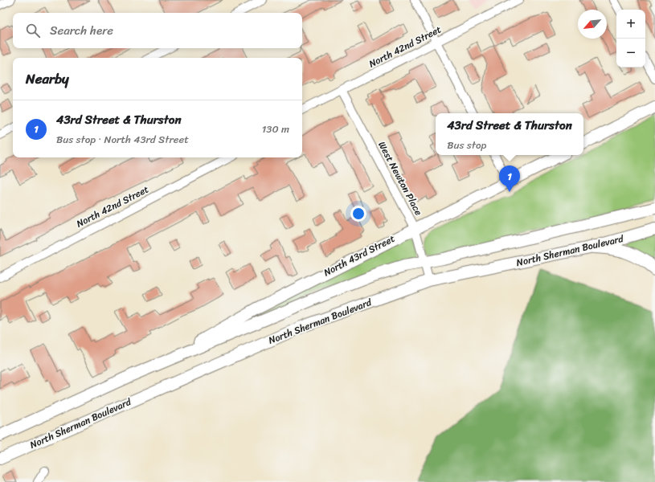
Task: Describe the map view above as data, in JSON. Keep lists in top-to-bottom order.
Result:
{
  "streets": {
    "main road": ["North Sherman Boulevard", "North 43rd Street"],
    "street": ["North 42nd Street", "West Newton Place"]
  },
  "crossings": [
    ["North 42nd Street", "West Newton Place"],
    ["West Newton Place", "North Sherman Boulevard"],
    ["West Newton Place", "North 43rd Street"]
  ],
  "north": "bottom left",
  "page": {
    "map_buttons": ["+", "−"],
    "search": "Search here",
    "heading": "Nearby",
    "list": [
      {
        "mark": "1",
        "name": "43rd Street & Thurston",
        "note": "Bus stop · North 43rd Street",
        "value": "130 m"
      }
    ],
    "popup": ["43rd Street & Thurston", "Bus stop"],
    "pins": "1"
  }
}
